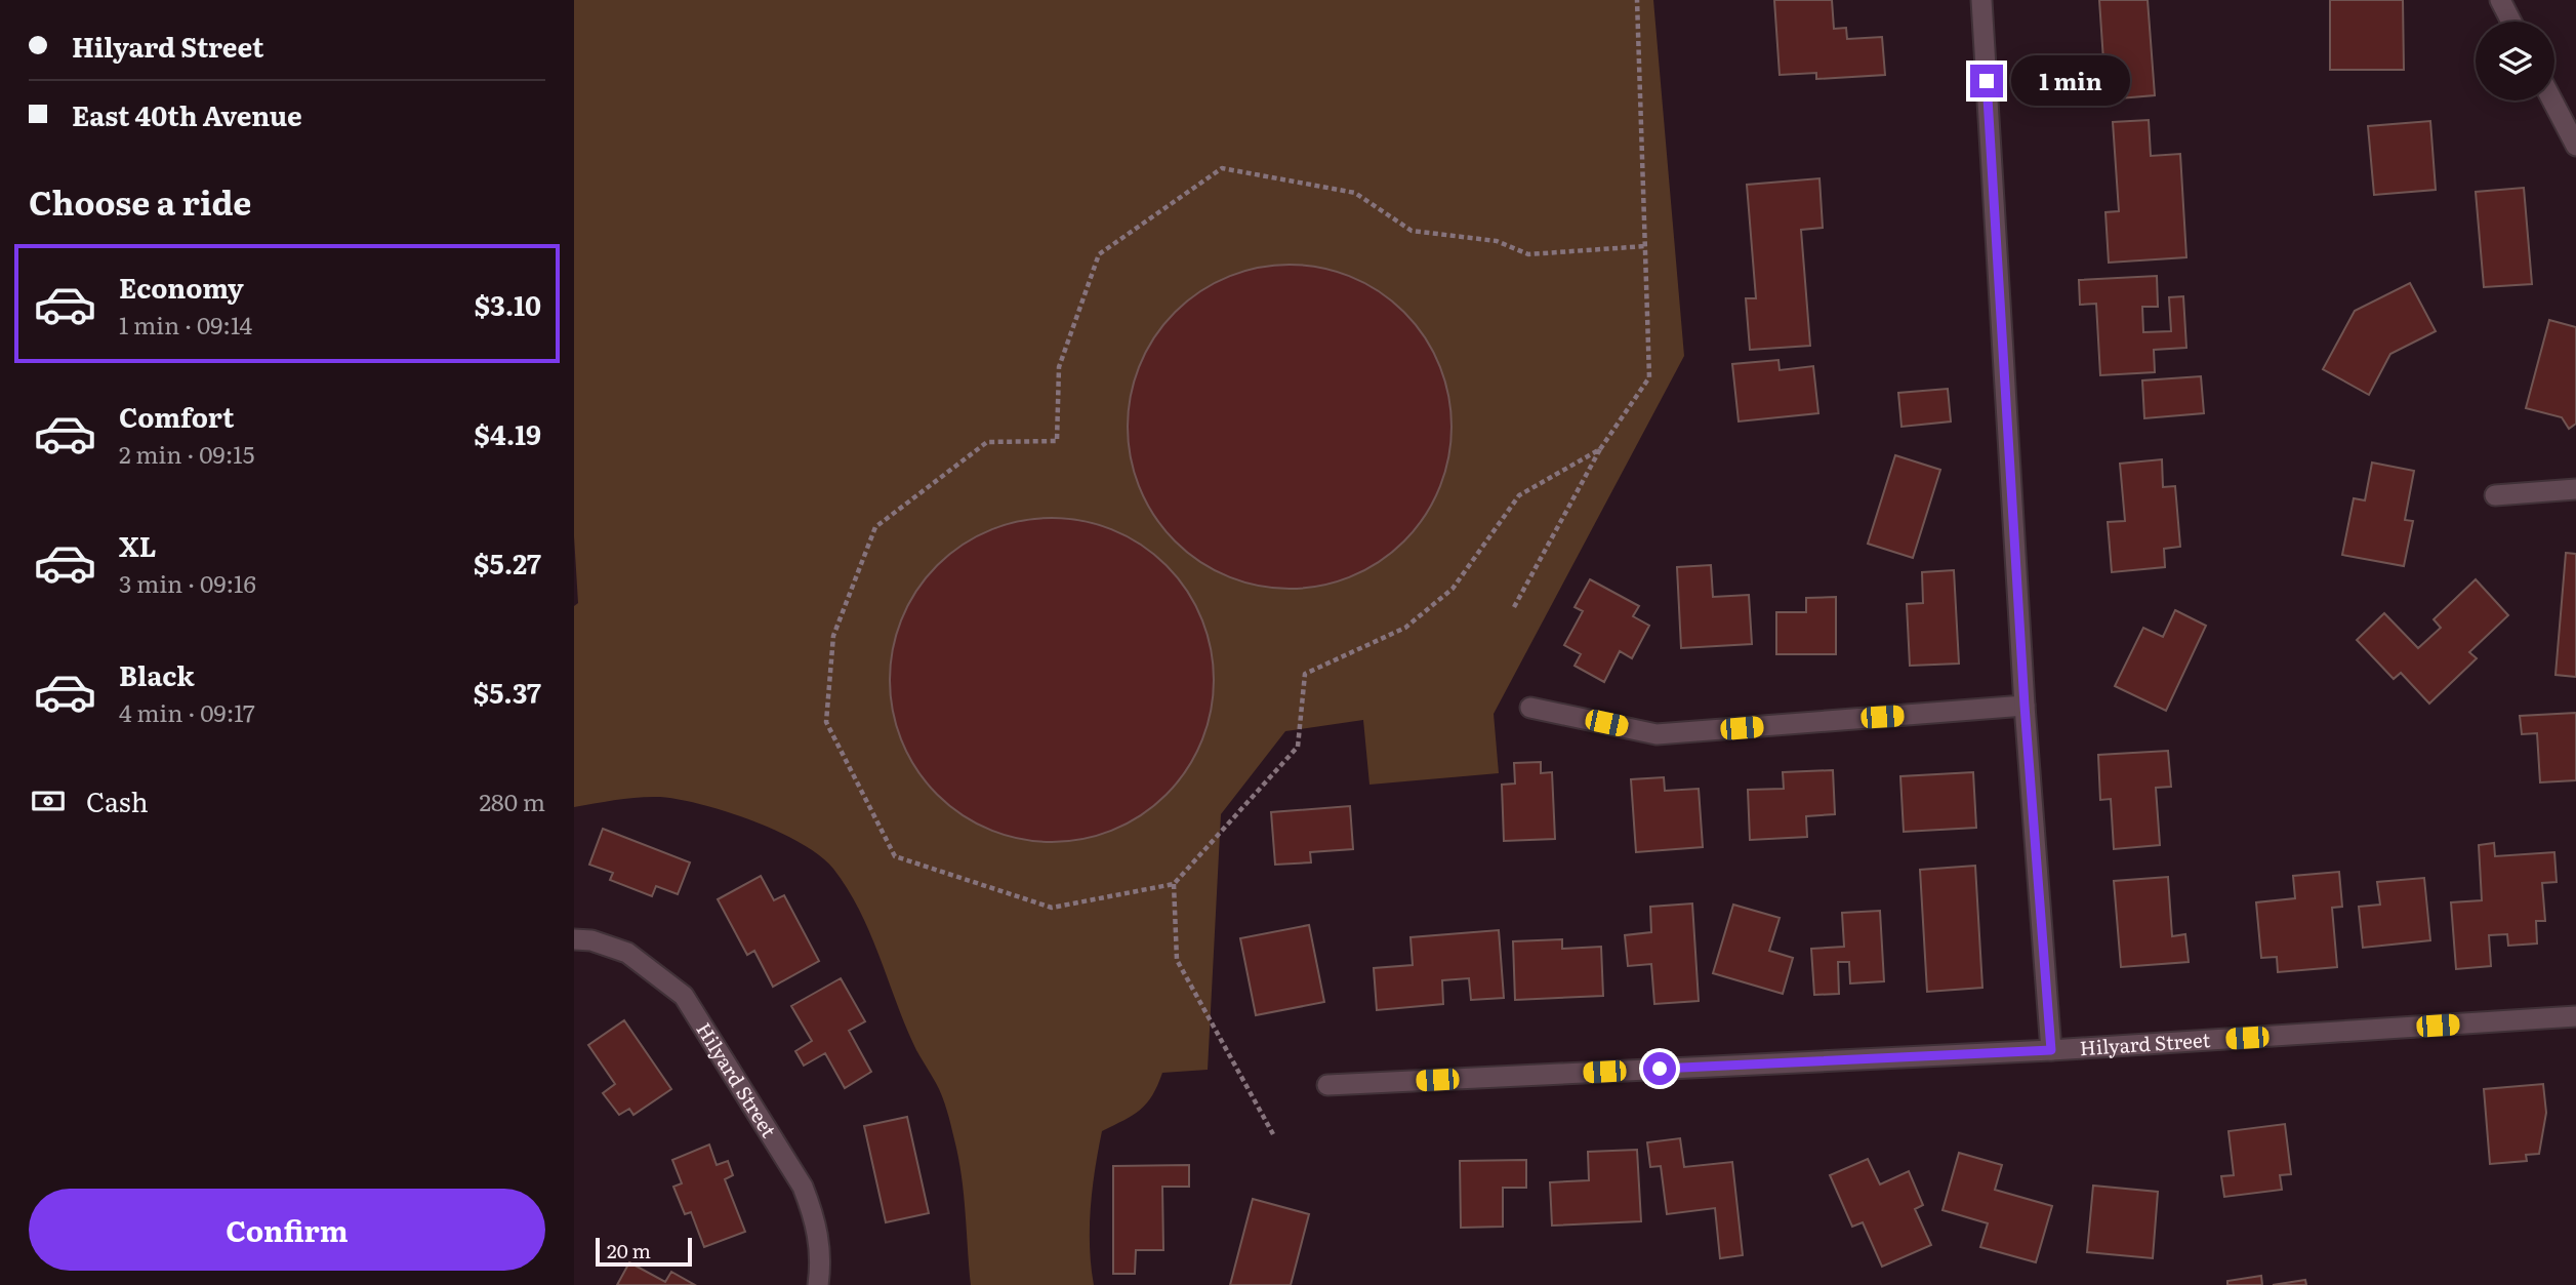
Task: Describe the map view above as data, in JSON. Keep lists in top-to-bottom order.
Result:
{
  "streets": {
    "street": ["Hilyard Street"]
  },
  "scale_bar": "20 m",
  "page": {
    "banner": ["Hilyard Street", "East 40th Avenue"],
    "bubble": "1 min",
    "heading": "Choose a ride",
    "list": [
      {
        "name": "Economy",
        "note": "1 min · 09:14",
        "value": "$3.10"
      },
      {
        "name": "Comfort",
        "note": "2 min · 09:15",
        "value": "$4.19"
      },
      {
        "name": "XL",
        "note": "3 min · 09:16",
        "value": "$5.27"
      },
      {
        "name": "Black",
        "note": "4 min · 09:17",
        "value": "$5.37"
      }
    ],
    "pay": ["Cash", "280 m"],
    "buttons": "Confirm",
    "scale": "20 m"
  }
}
